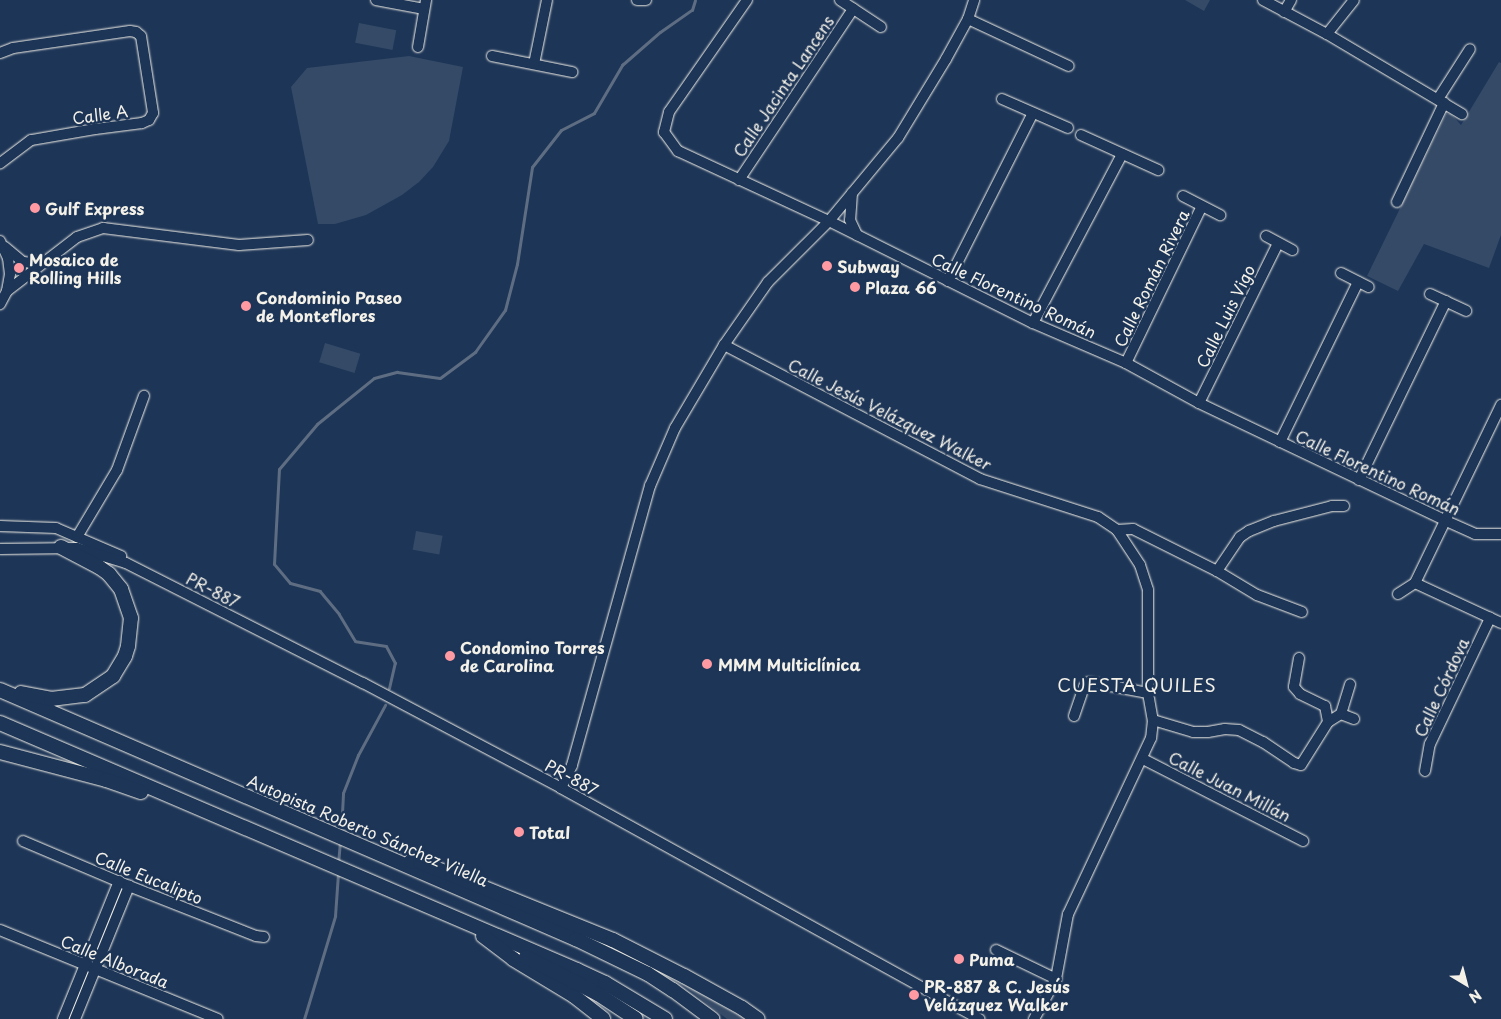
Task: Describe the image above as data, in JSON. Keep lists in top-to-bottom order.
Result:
{
  "streets": {
    "highway": ["Autopista Roberto Sánchez Vilella"],
    "street": [
      "Calle Jacinta Lancens",
      "Calle A",
      "Calle Román Rivera",
      "Calle Florentino Román",
      "Calle Luis Vigo",
      "Calle Jesús Velázquez Walker",
      "PR-887",
      "Calle Córdova",
      "Calle Juan Millán",
      "Calle Eucalipto",
      "Calle Alborada"
    ]
  },
  "crossings": [
    ["Calle Jacinta Lancens", "Calle Florentino Román"],
    ["Calle Román Rivera", "Calle Florentino Román"],
    ["Calle Florentino Román", "Calle Luis Vigo"],
    ["Calle Jesús Velázquez Walker", "Calle Juan Millán"]
  ],
  "districts": ["CUESTA QUILES"],
  "places": [
    "Gulf Express",
    "Subway",
    "Mosaico de Rolling Hills",
    "Plaza 66",
    "Condominio Paseo de Monteflores",
    "Condomino Torres de Carolina",
    "MMM Multiclínica",
    "Total",
    "Puma",
    "PR-887 & C. Jesús Velázquez Walker"
  ],
  "north": "bottom right"
}
